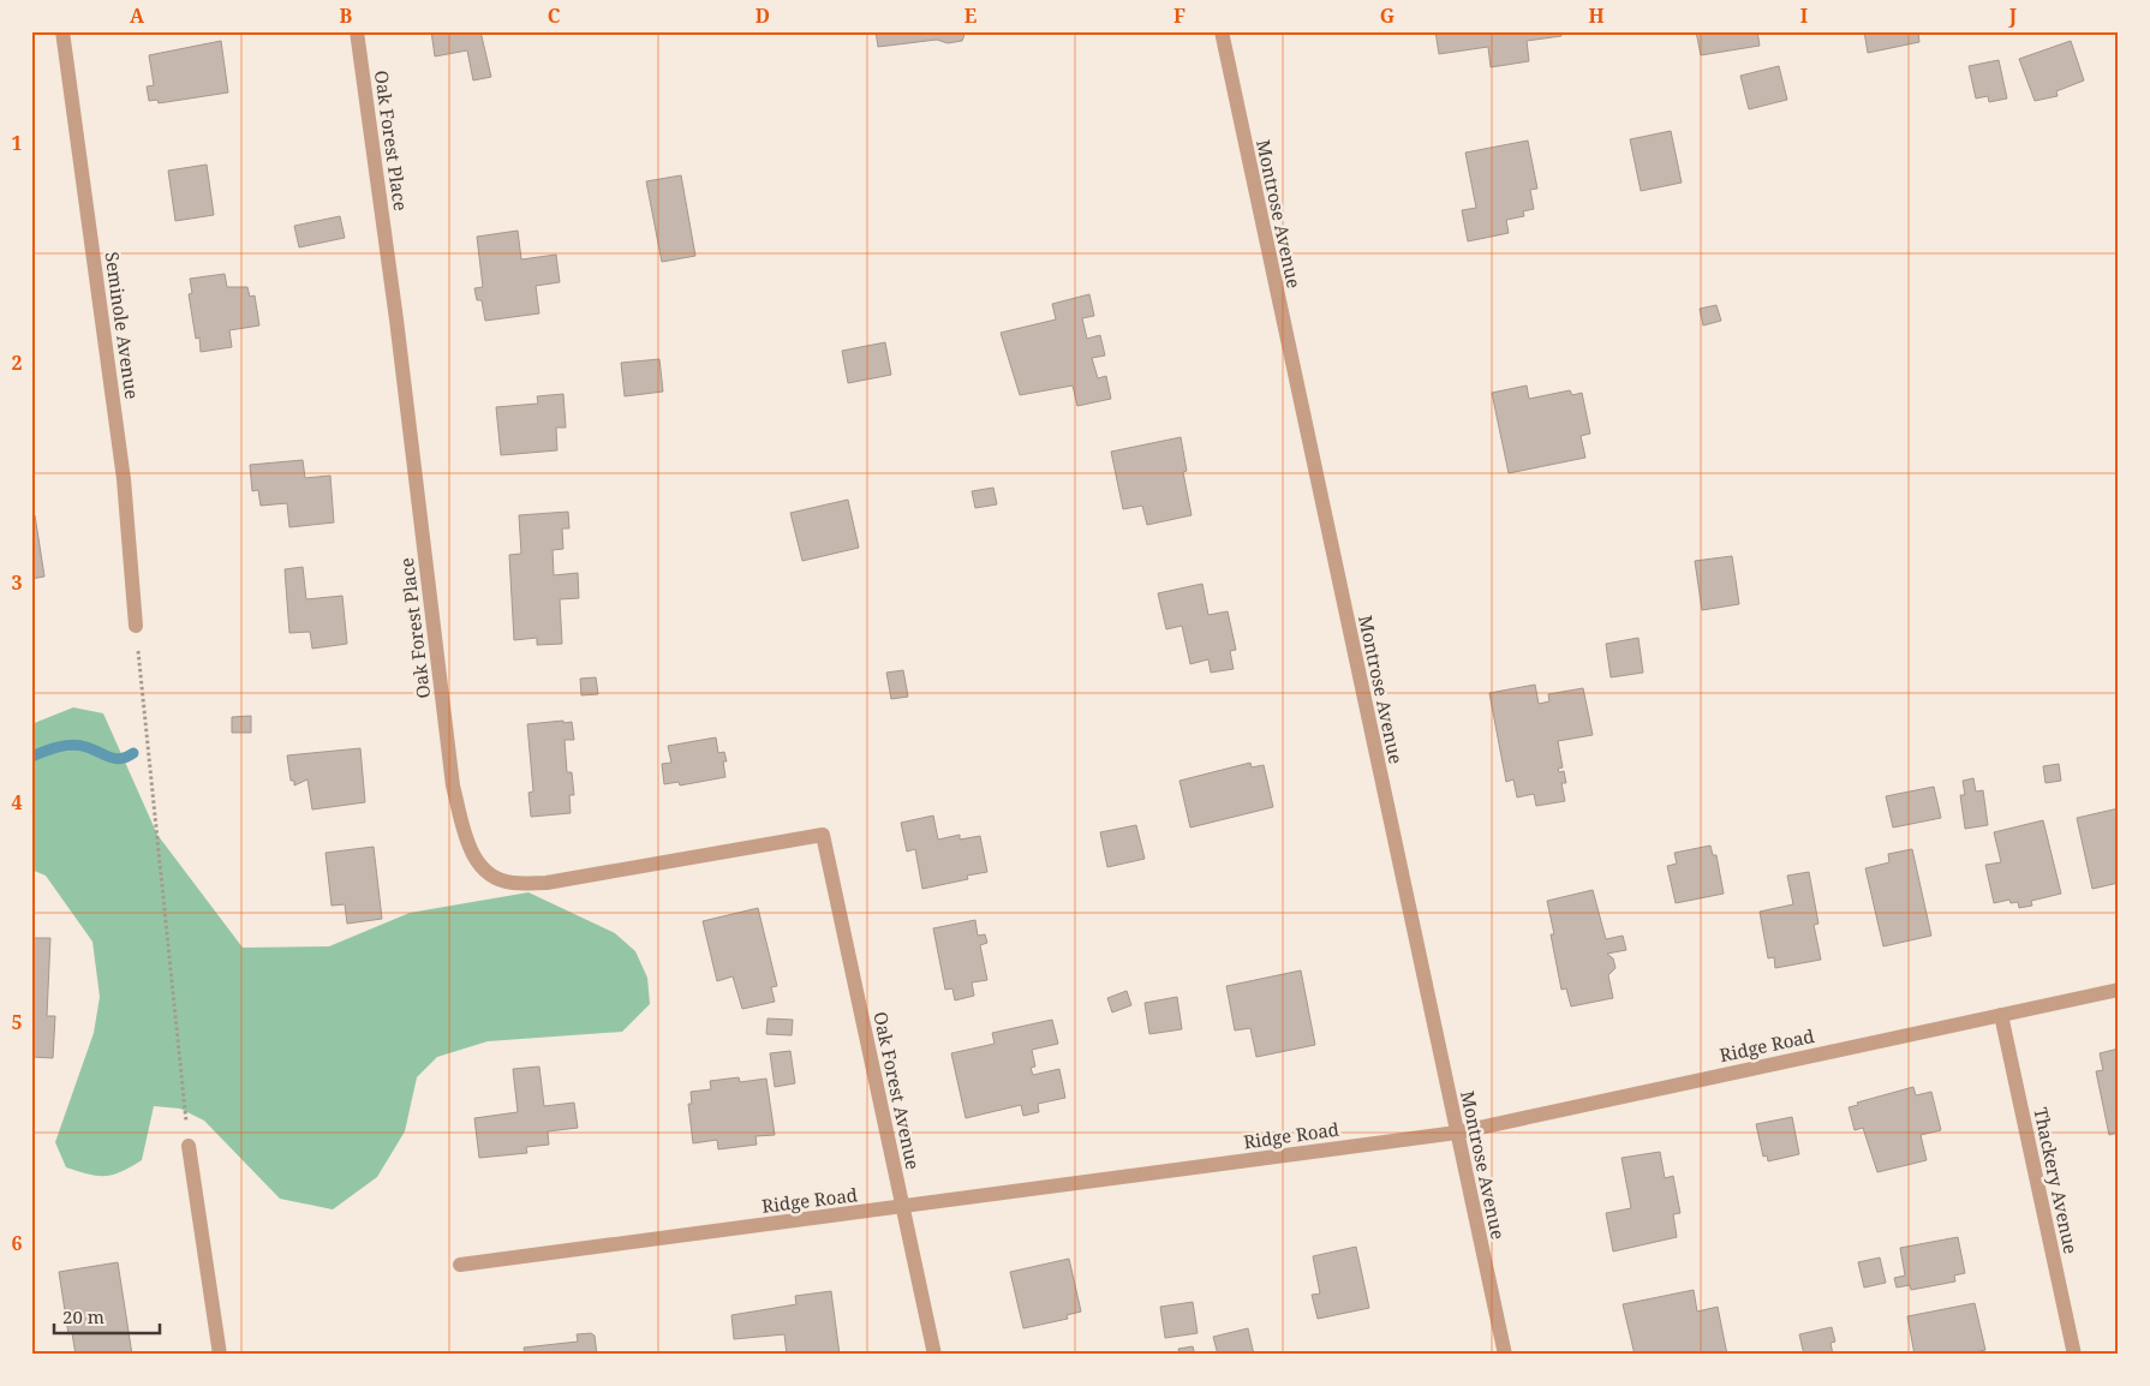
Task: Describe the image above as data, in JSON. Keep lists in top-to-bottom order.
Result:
{
  "streets": {
    "street": [
      "Oak Forest Place",
      "Montrose Avenue",
      "Seminole Avenue",
      "Ridge Road",
      "Oak Forest Avenue",
      "Thackery Avenue"
    ]
  },
  "crossings": [
    ["Oak Forest Place", "Oak Forest Avenue"],
    ["Montrose Avenue", "Ridge Road"],
    ["Ridge Road", "Oak Forest Avenue"],
    ["Ridge Road", "Thackery Avenue"]
  ],
  "scale_bar": "20 m",
  "grid": {
    "columns": [
      "A",
      "B",
      "C",
      "D",
      "E",
      "F",
      "G",
      "H",
      "I",
      "J"
    ],
    "rows": [
      "1",
      "2",
      "3",
      "4",
      "5",
      "6"
    ]
  }
}
